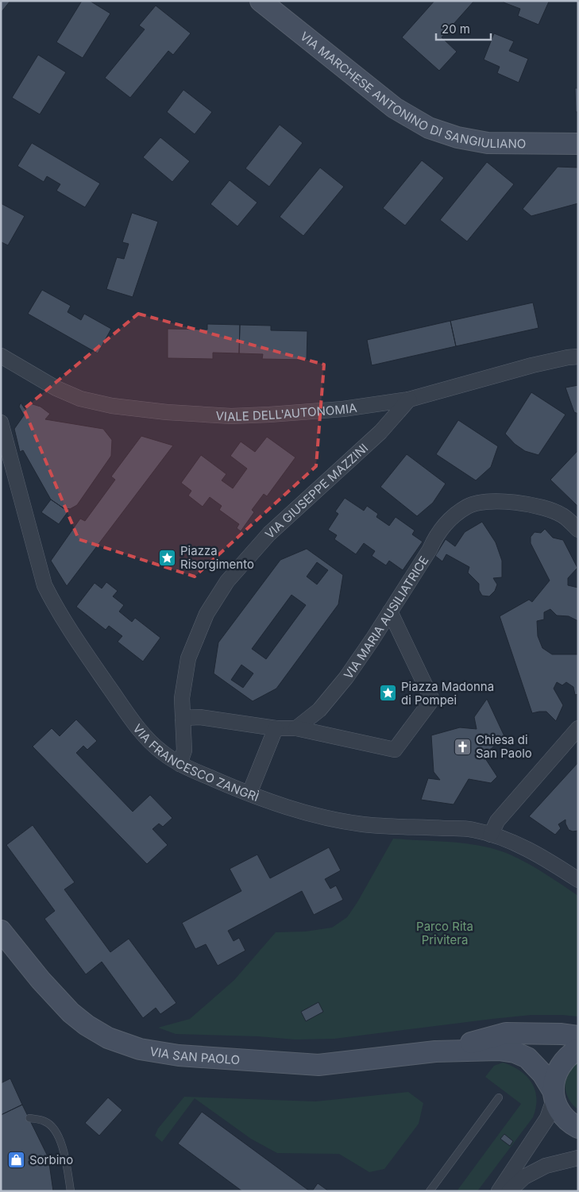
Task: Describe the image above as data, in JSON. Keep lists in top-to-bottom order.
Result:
{
  "streets": {
    "main road": ["VIA MARCHESE ANTONINO DI SANGIULIANO", "VIA SAN PAOLO"],
    "street": [
      "VIALE DELL'AUTONOMIA",
      "VIA GIUSEPPE MAZZINI",
      "VIA MARIA AUSILIATRICE",
      "VIA FRANCESCO ZANGRÌ"
    ]
  },
  "crossings": [
    ["VIALE DELL'AUTONOMIA", "VIA GIUSEPPE MAZZINI"],
    ["VIA GIUSEPPE MAZZINI", "VIA FRANCESCO ZANGRÌ"]
  ],
  "parks": ["Parco Rita Privitera"],
  "places": {
    "place": ["Piazza Risorgimento", "Piazza Madonna di Pompei"],
    "church": ["Chiesa di San Paolo"],
    "shop": ["Sorbino"]
  },
  "scale_bar": "20 m"
}
